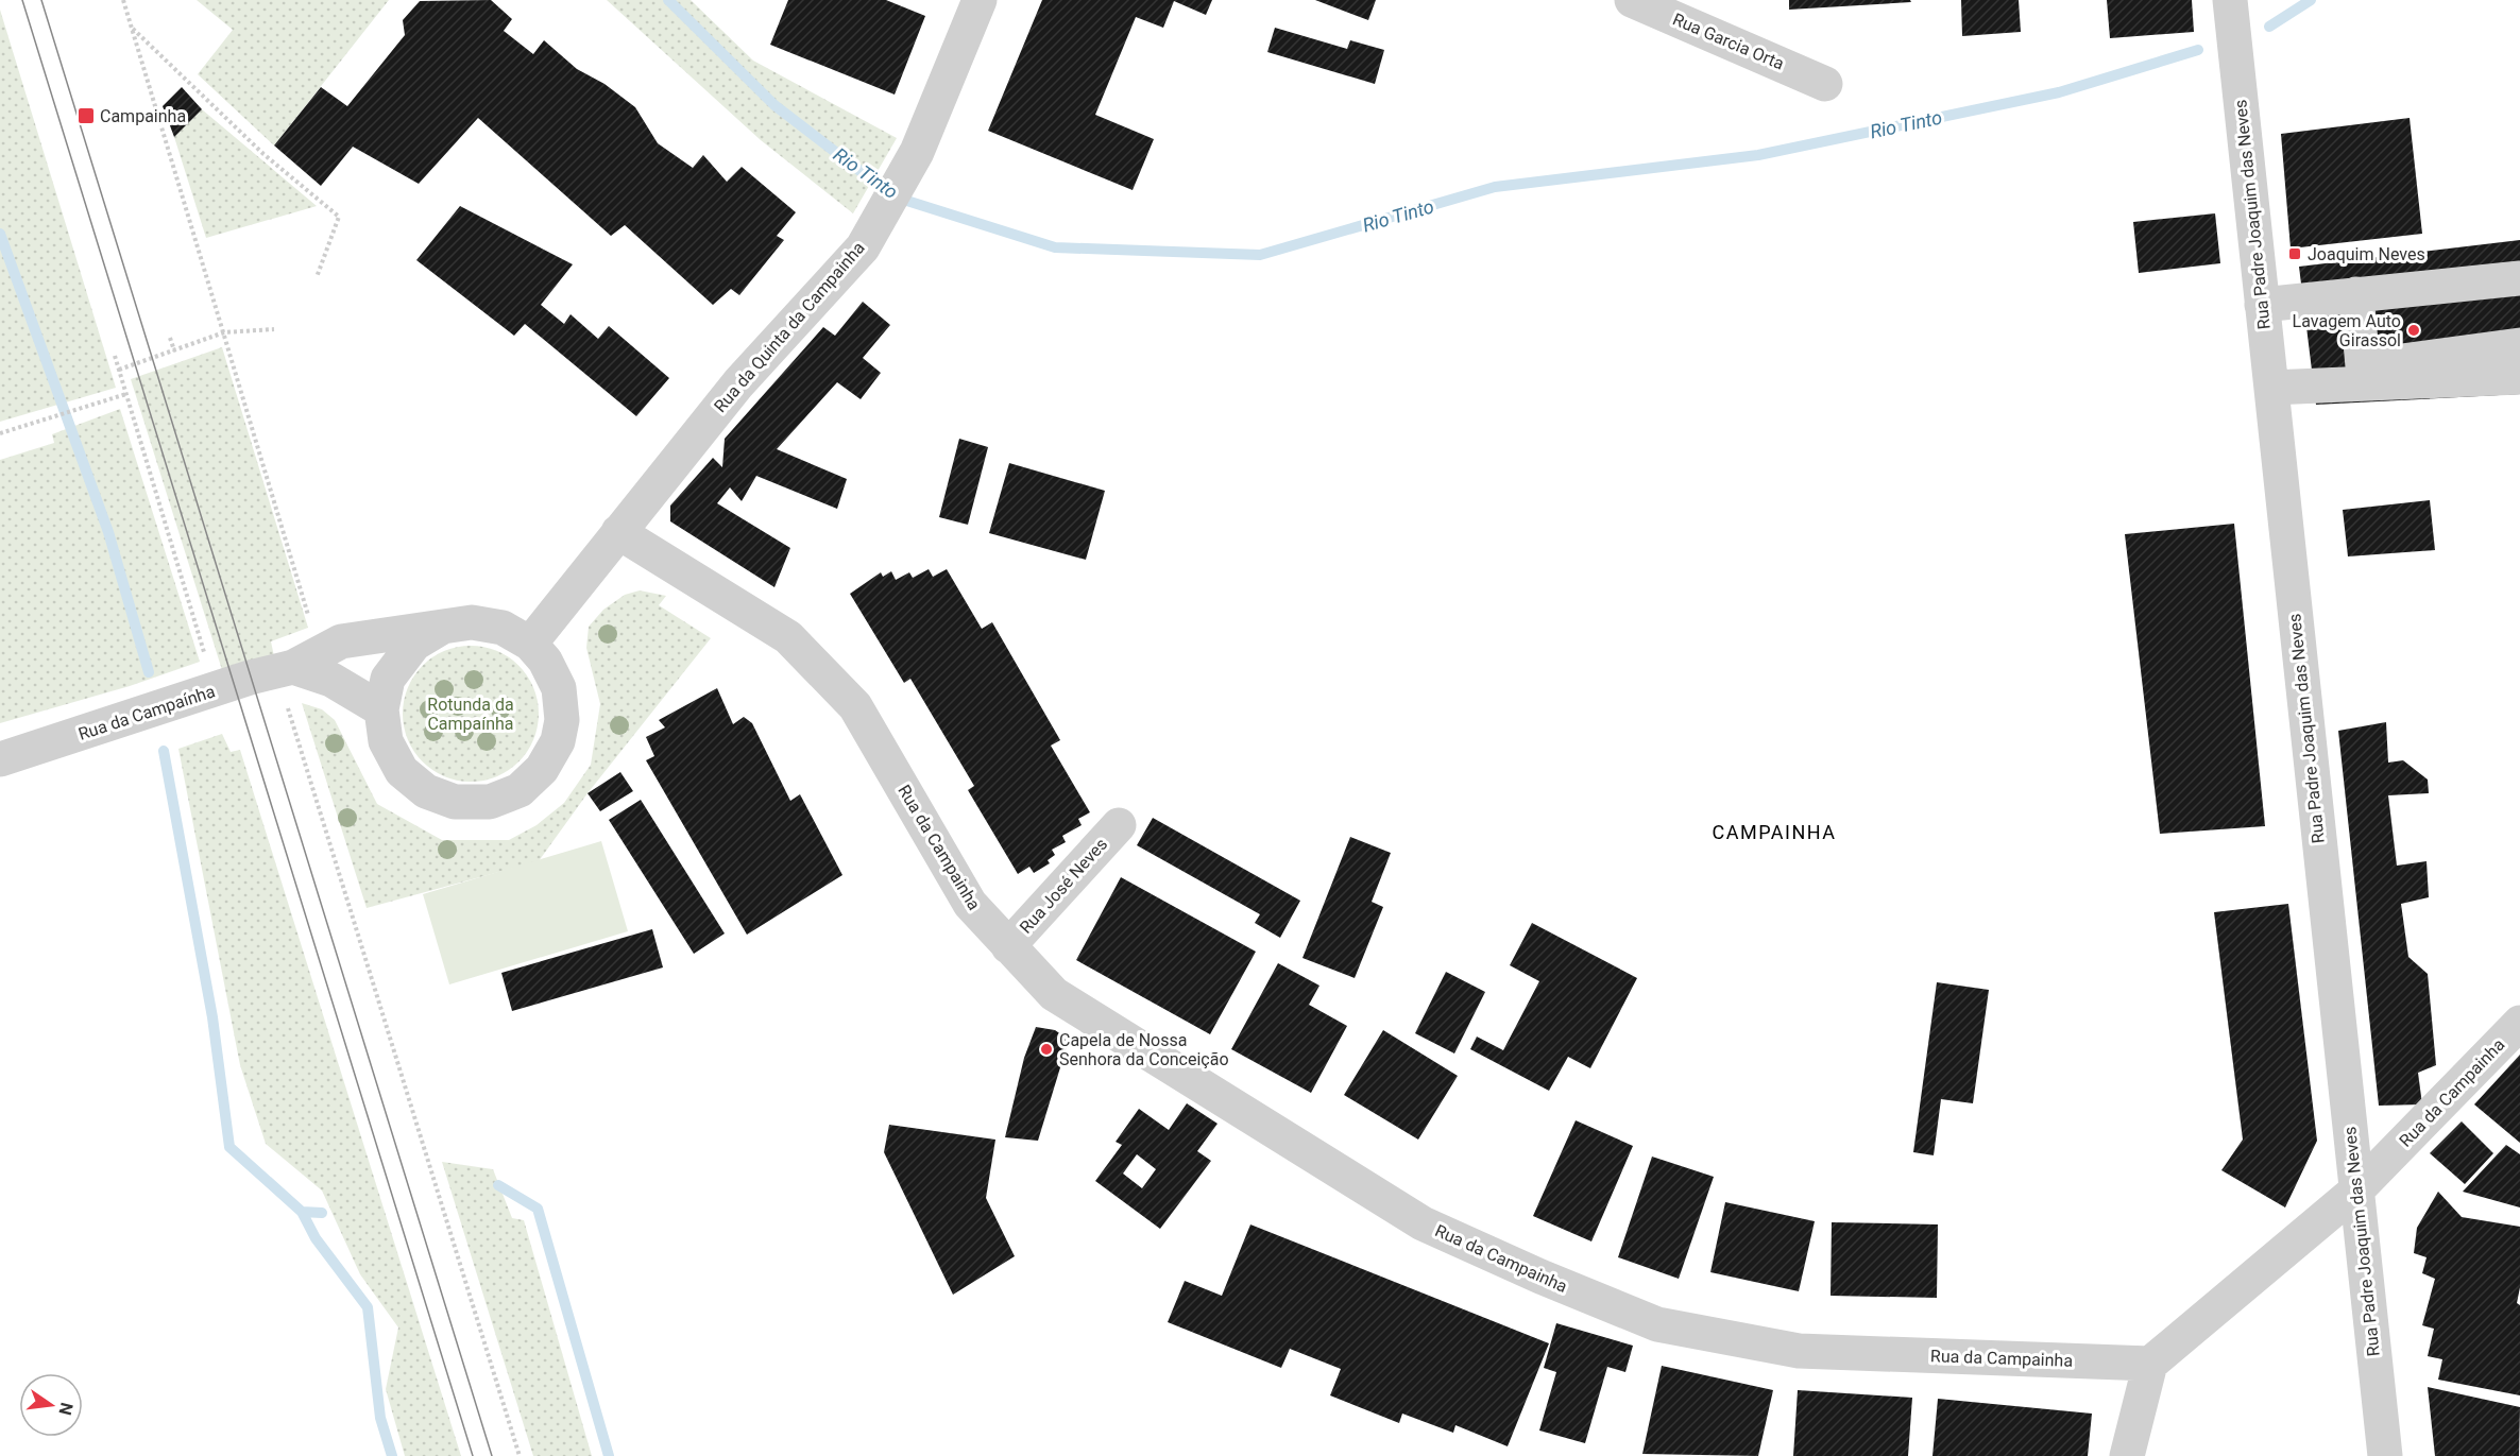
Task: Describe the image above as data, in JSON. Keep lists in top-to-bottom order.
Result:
{
  "streets": {
    "street": [
      "Rua Garcia Orta",
      "Rua Padre Joaquim das Neves",
      "Rua da Quinta da Campainha",
      "Rua da Campaínha",
      "Rua da Campainha",
      "Rua José Neves"
    ]
  },
  "crossings": [
    ["Rua Padre Joaquim das Neves", "Rua da Campainha"],
    ["Rua da Quinta da Campainha", "Rua da Campainha"],
    ["Rua da Campainha", "Rua José Neves"]
  ],
  "districts": ["CAMPAINHA"],
  "water": ["Rio Tinto"],
  "parks": ["Rotunda da Campaínha"],
  "places": {
    "transit": ["Campainha", "Joaquim Neves"],
    "other": ["Lavagem Auto Girassol", "Capela de Nossa Senhora da Conceição"]
  },
  "north": "right"
}
